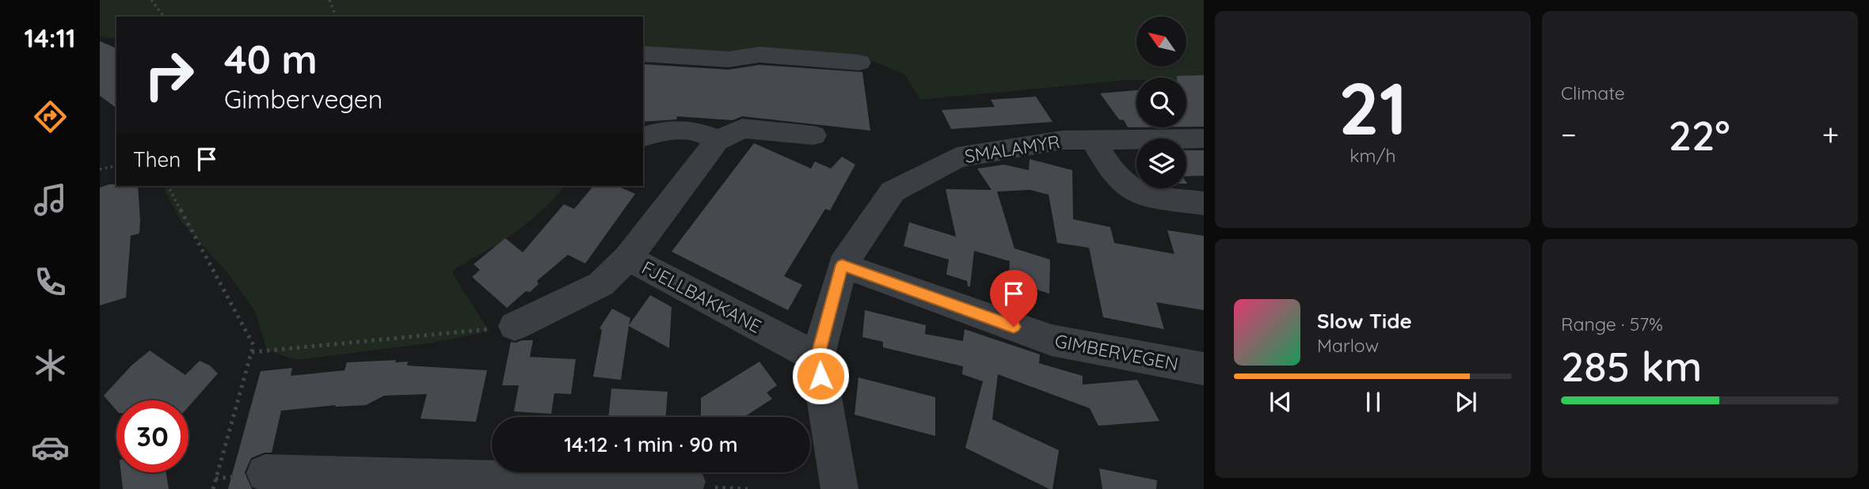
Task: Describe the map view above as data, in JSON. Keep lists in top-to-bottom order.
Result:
{
  "streets": {
    "street": ["SMALAMYR", "FJELLBAKKANE", "GIMBERVEGEN"]
  },
  "crossings": [
    ["SMALAMYR", "FJELLBAKKANE"],
    ["SMALAMYR", "GIMBERVEGEN"]
  ],
  "north": "top left",
  "page": {
    "tabs": "14:11",
    "tile": [
      ["21", "km/h"],
      "Climate",
      ["Range · 57%", "285 km"]
    ],
    "turn": ["40 m", "Gimbervegen"],
    "heat": ["−", "22°", "+"],
    "then": "Then",
    "song": ["Slow Tide", "Marlow"],
    "limit": "30",
    "trip": "14:12 · 1 min · 90 m"
  }
}
